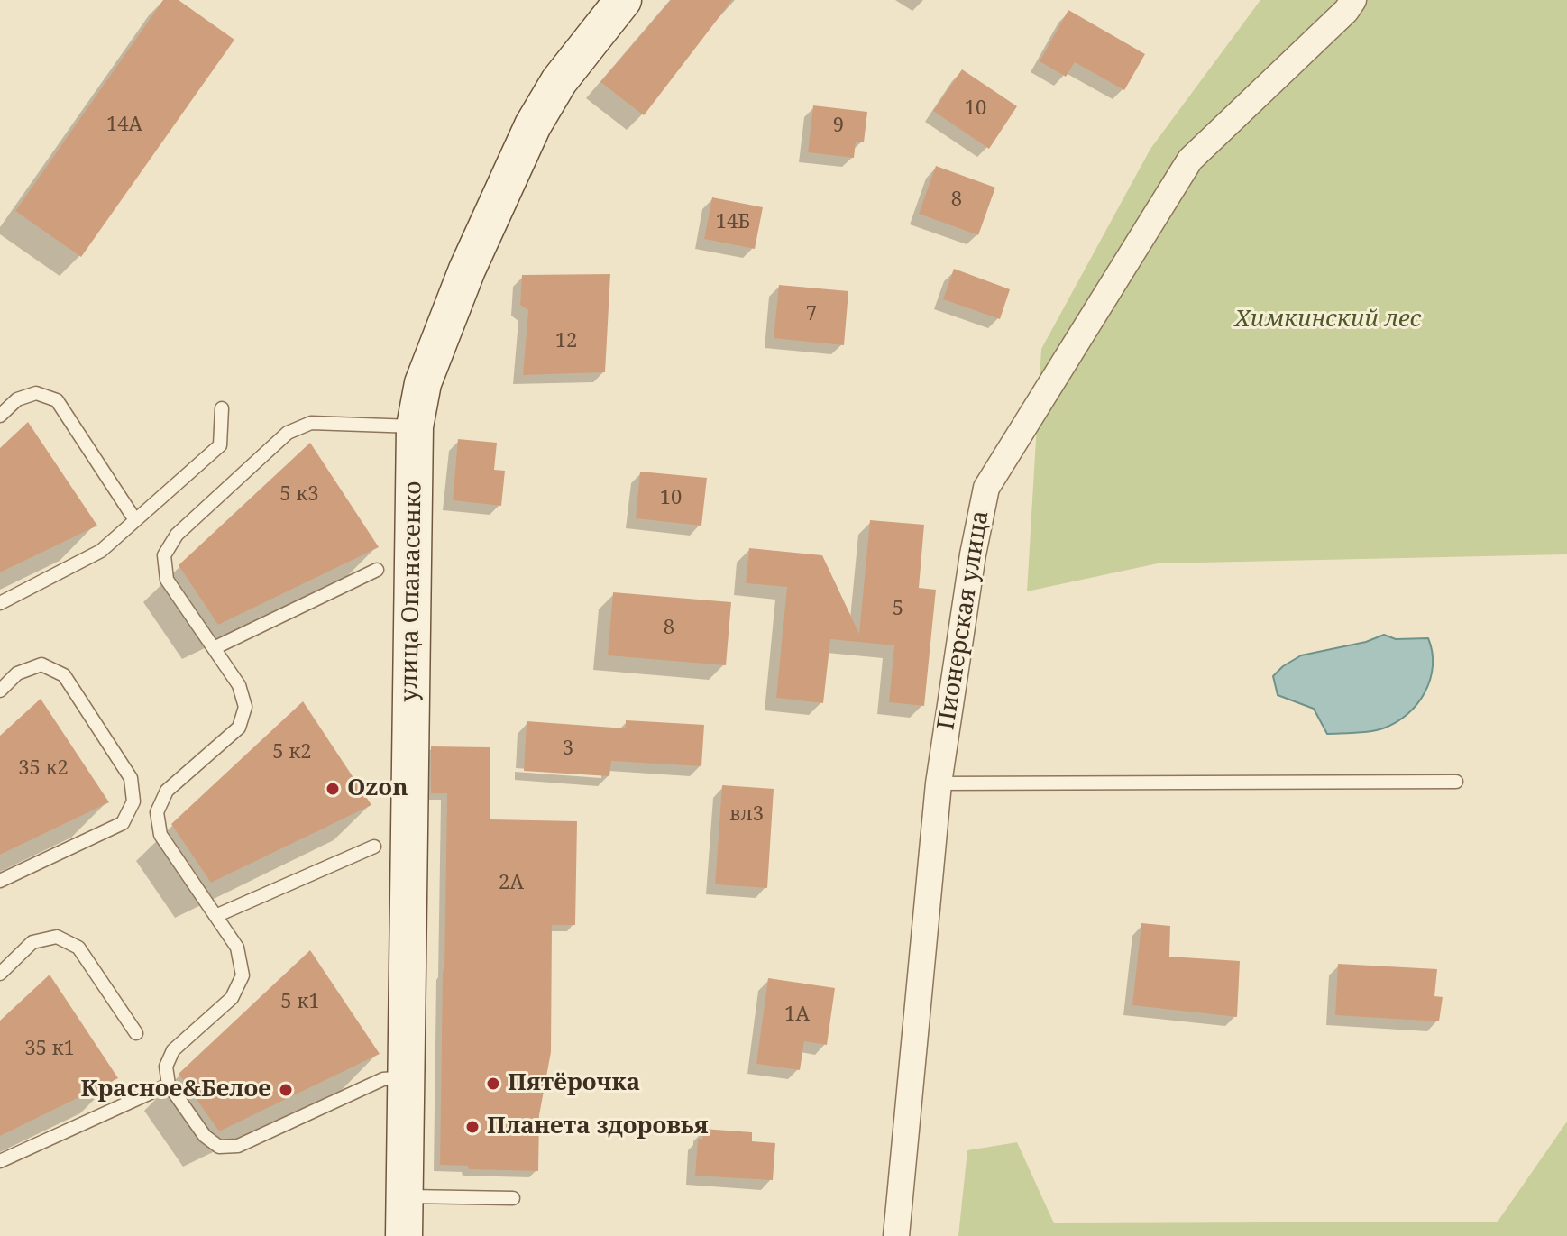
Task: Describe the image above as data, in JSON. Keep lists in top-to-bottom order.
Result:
{
  "streets": {
    "street": ["улица Опанасенко", "Пионерская улица"]
  },
  "parks": ["Химкинский лес"],
  "places": [
    "Ozon",
    "Пятёрочка",
    "Красное&Белое",
    "Планета здоровья"
  ],
  "house_numbers": [
    "10",
    "14А",
    "9",
    "8",
    "14Б",
    "7",
    "12",
    "5 к3",
    "10",
    "5",
    "8",
    "3",
    "5 к2",
    "35 к2",
    "вл3",
    "2А",
    "5 к1",
    "1А",
    "35 к1"
  ]
}
